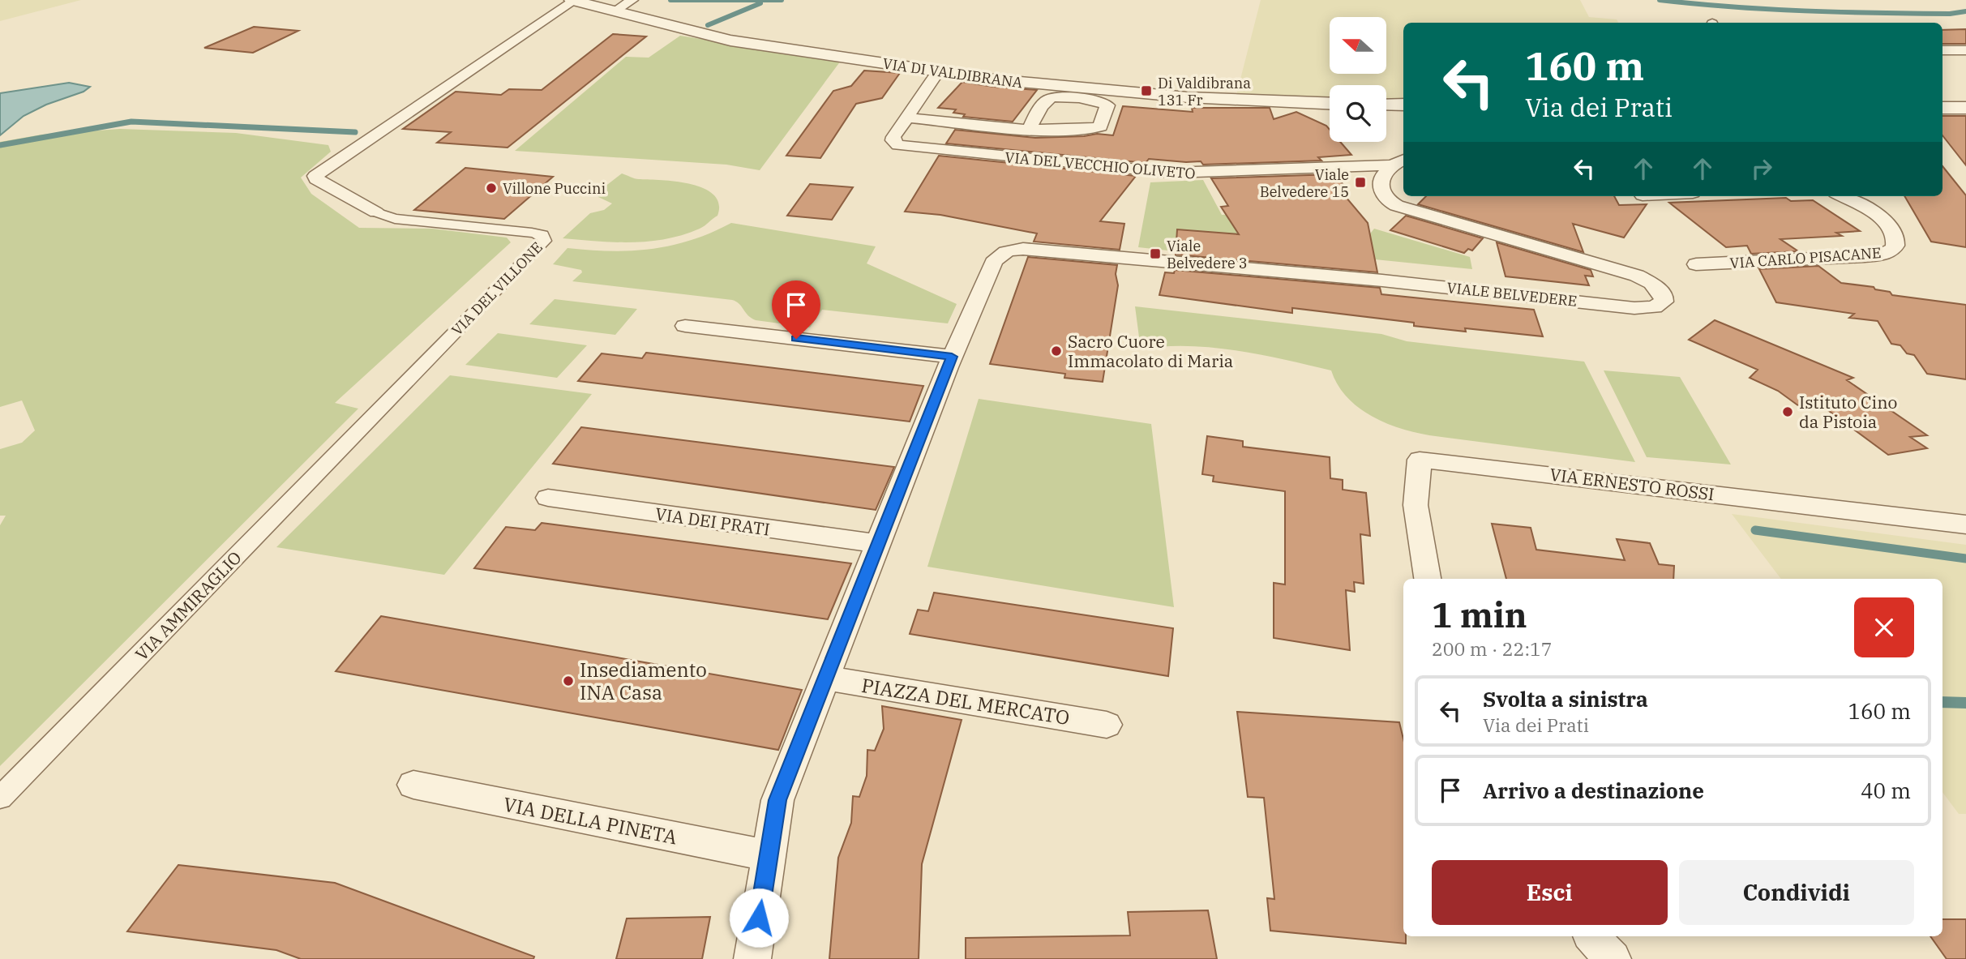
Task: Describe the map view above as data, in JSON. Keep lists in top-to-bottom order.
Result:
{
  "streets": {
    "street": [
      "VIA DI VALDIBRANA",
      "VIA DEL VECCHIO OLIVETO",
      "VIA CARLO PISACANE",
      "VIA DEL VILLONE",
      "VIALE BELVEDERE",
      "VIA ERNESTO ROSSI",
      "VIA DEI PRATI",
      "VIA AMMIRAGLIO",
      "PIAZZA DEL MERCATO",
      "VIA DELLA PINETA"
    ]
  },
  "crossings": [
    ["VIA DI VALDIBRANA", "VIA DEL VECCHIO OLIVETO"],
    ["VIA DEL VECCHIO OLIVETO", "VIALE BELVEDERE"],
    ["VIA DEL VILLONE", "VIA AMMIRAGLIO"]
  ],
  "places": {
    "transit": ["Di Valdibrana 131 Fr", "Viale Belvedere 15", "Viale Belvedere 3"],
    "other": [
      "Villone Puccini",
      "Sacro Cuore Immacolato di Maria",
      "Istituto Cino da Pistoia",
      "Insediamento INA Casa"
    ]
  },
  "north": "left",
  "page": {
    "turn": ["160 m", "Via dei Prati"],
    "heading": ["1 min", "200 m · 22:17"],
    "list": [
      {
        "name": "Svolta a sinistra",
        "note": "Via dei Prati",
        "value": "160 m"
      },
      {
        "name": "Arrivo a destinazione",
        "value": "40 m"
      }
    ],
    "buttons": ["Esci", "Condividi"]
  }
}
